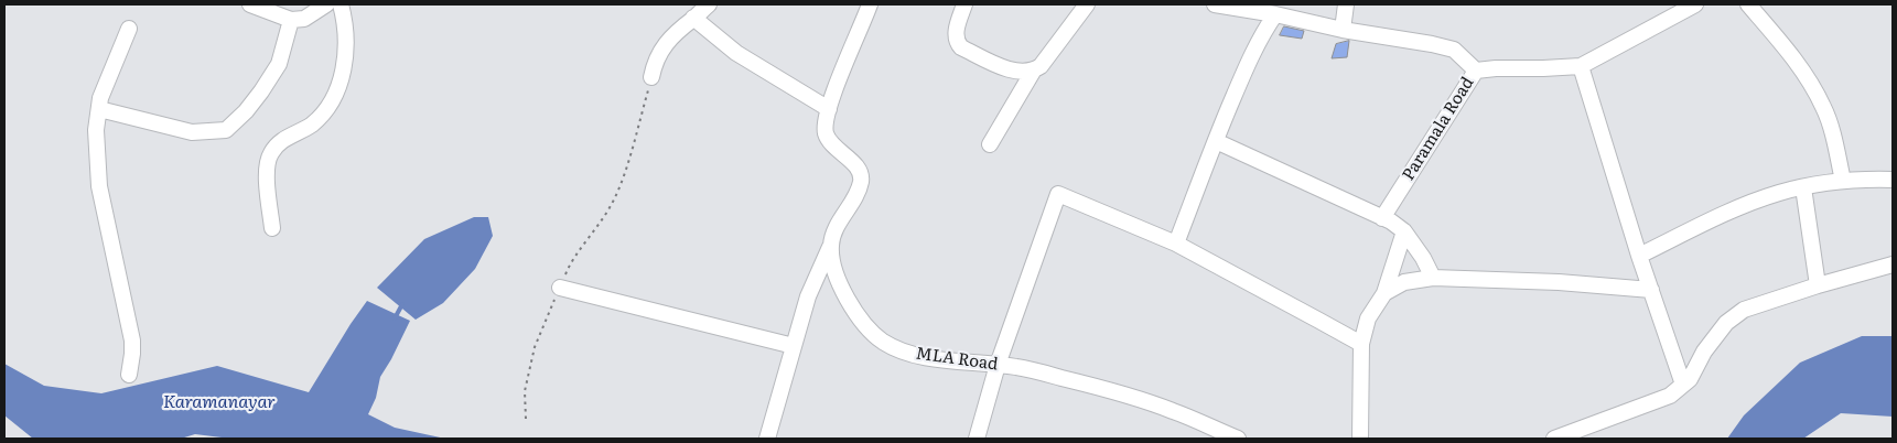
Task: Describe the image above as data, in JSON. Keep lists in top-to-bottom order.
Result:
{
  "streets": {
    "street": ["Paramala Road", "MLA Road"]
  },
  "water": ["Karamanayar"]
}
